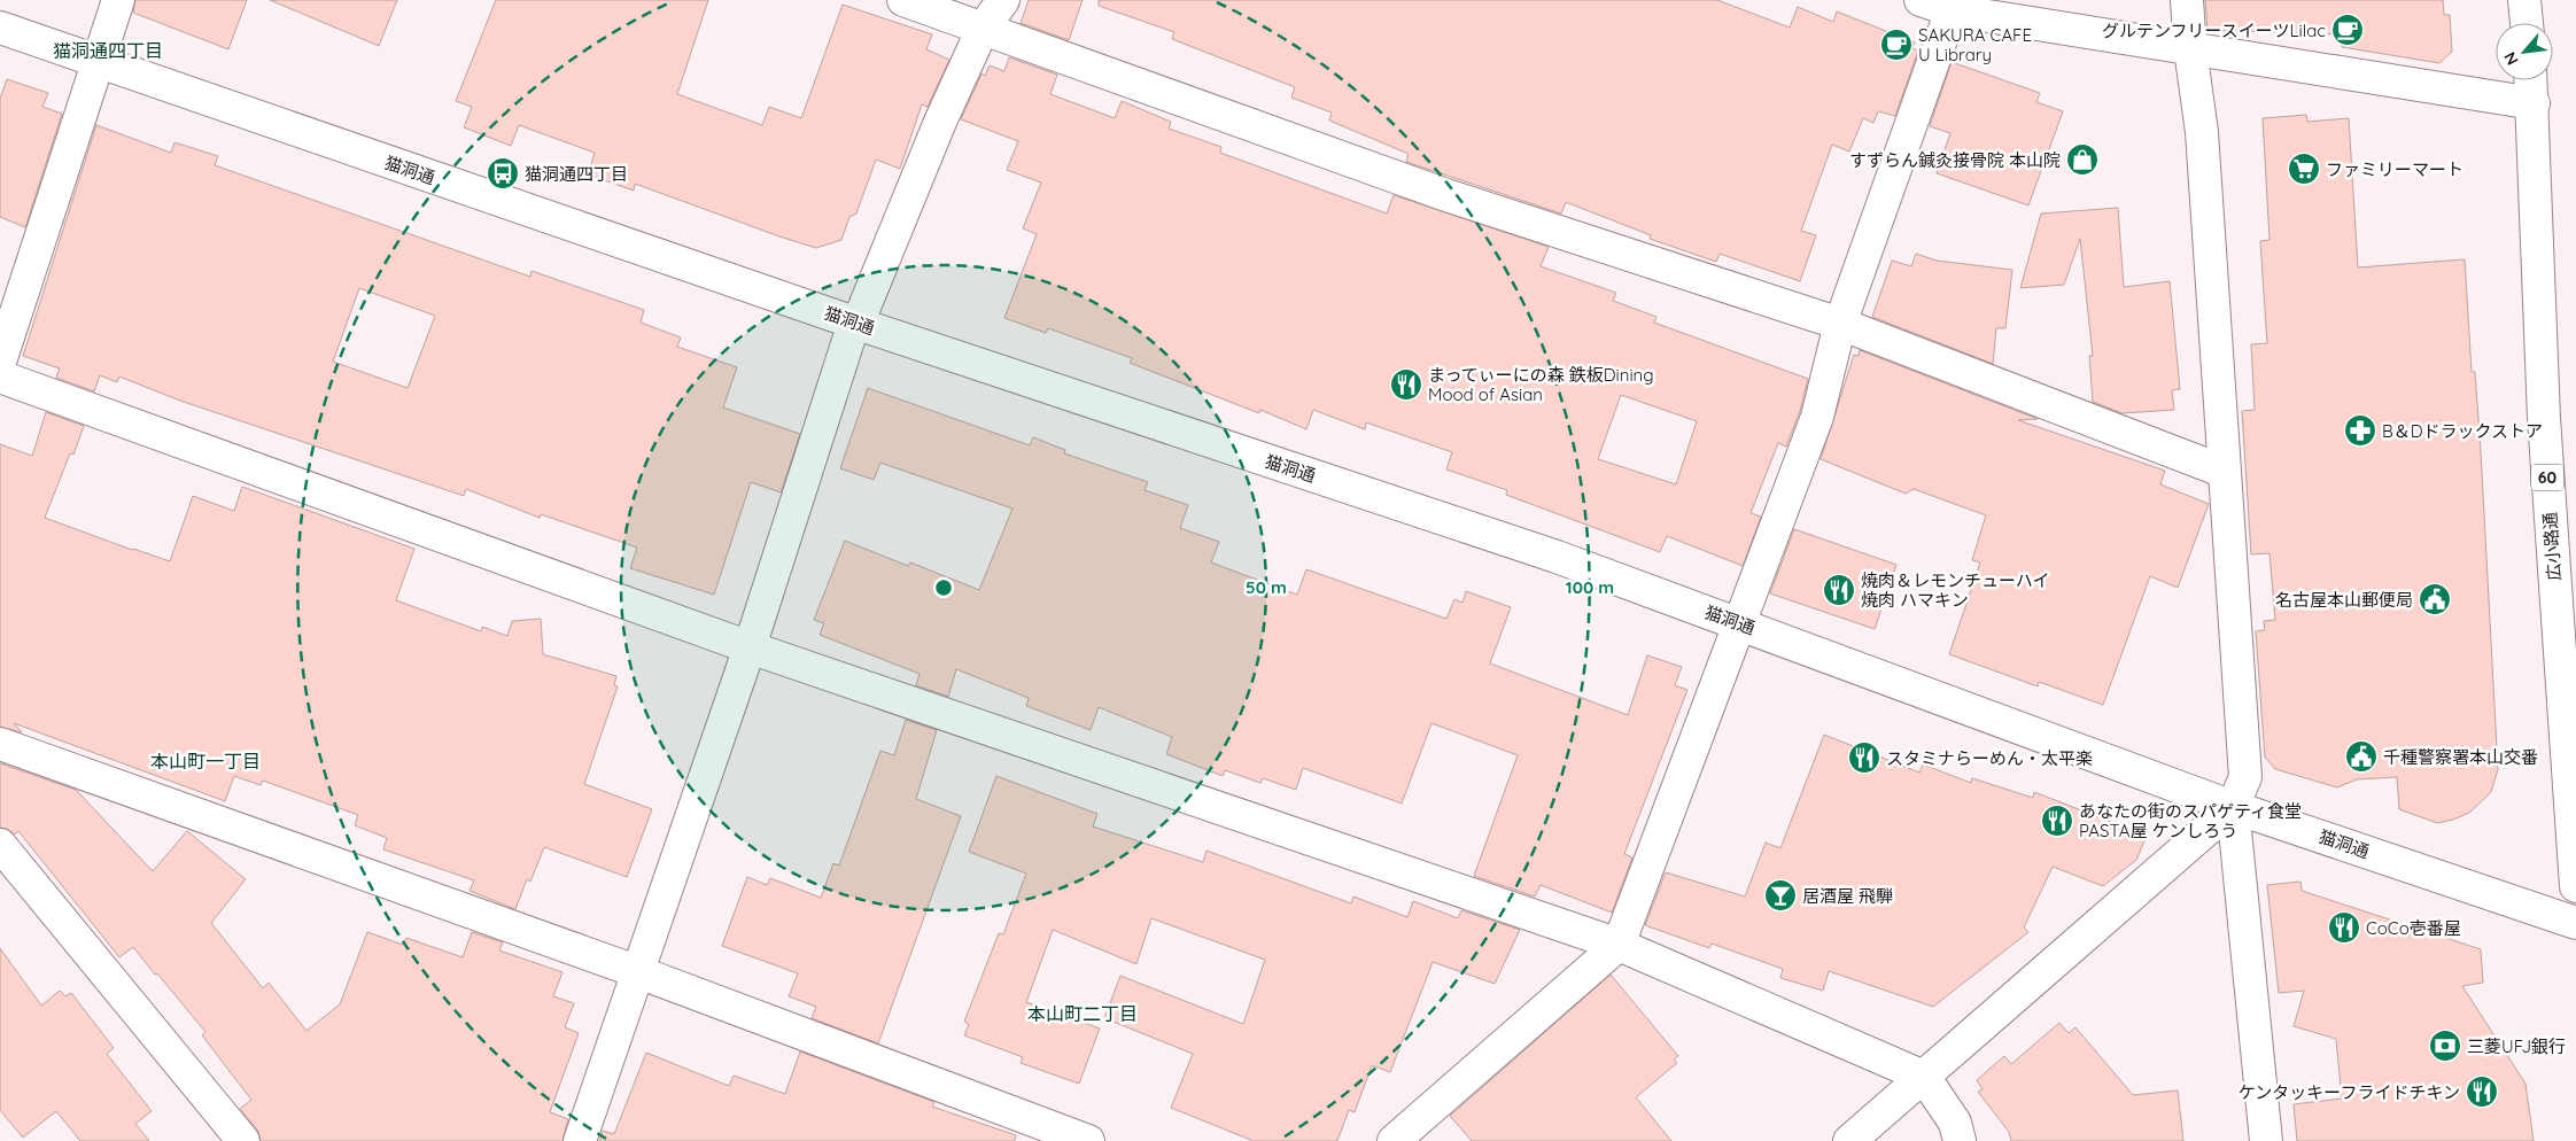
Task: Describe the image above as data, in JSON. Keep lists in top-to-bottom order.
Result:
{
  "streets": {
    "street": ["猫洞通", "60", "広小路通"]
  },
  "districts": ["猫洞通四丁目", "本山町一丁目", "本山町二丁目"],
  "places": {
    "cafe": ["グルテンフリースイーツLilac", "SAKURA CAFE U Library"],
    "shop": ["すずらん鍼灸接骨院 本山院"],
    "supermarket": ["ファミリーマート"],
    "bus stop": ["猫洞通四丁目"],
    "restaurant": [
      "まってぃーにの森 鉄板Dining Mood of Asian",
      "焼肉＆レモンチューハイ 焼肉 ハマキン",
      "スタミナらーめん・太平楽",
      "あなたの街のスパゲティ食堂 PASTA屋 ケンしろう",
      "CoCo壱番屋",
      "ケンタッキーフライドチキン"
    ],
    "pharmacy": ["B＆Dドラックストア"],
    "public building": ["名古屋本山郵便局", "千種警察署本山交番"],
    "bar": ["居酒屋 飛騨"],
    "bank": ["三菱UFJ銀行"]
  },
  "north": "bottom left",
  "rings": ["50 m", "100 m"]
}
